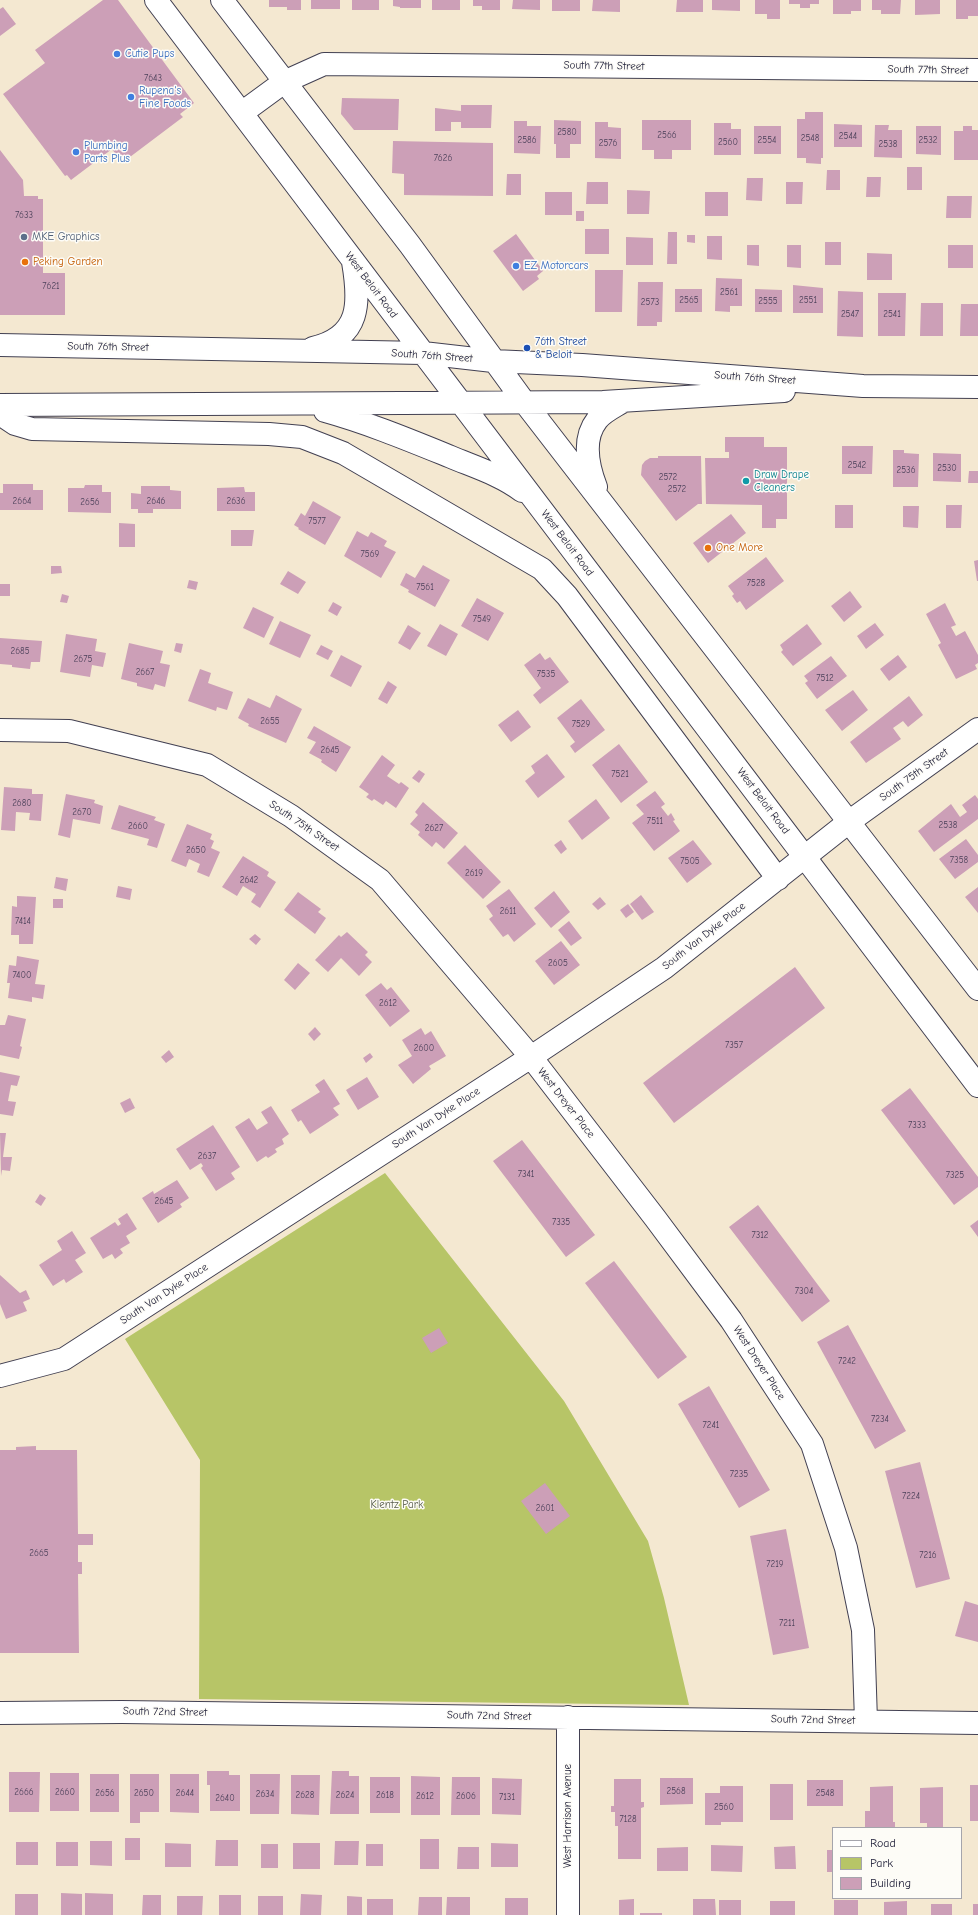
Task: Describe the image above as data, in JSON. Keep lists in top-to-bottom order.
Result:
{
  "streets": {
    "street": [
      "South 77th Street",
      "West Beloit Road",
      "South 76th Street",
      "South 75th Street",
      "South Van Dyke Place",
      "West Dreyer Place",
      "South 72nd Street",
      "West Harrison Avenue"
    ]
  },
  "crossings": [
    ["South 77th Street", "West Beloit Road"],
    ["West Beloit Road", "South 76th Street"],
    ["West Beloit Road", "South Van Dyke Place"],
    ["South 75th Street", "South Van Dyke Place"],
    ["South 75th Street", "West Dreyer Place"],
    ["South Van Dyke Place", "West Dreyer Place"],
    ["West Dreyer Place", "South 72nd Street"],
    ["South 72nd Street", "West Harrison Avenue"]
  ],
  "parks": ["Klentz Park"],
  "places": [
    "Cutie Pups",
    "Rupena's Fine Foods",
    "Plumbing Parts Plus",
    "MKE Graphics",
    "Peking Garden",
    "EZ Motorcars",
    "76th Street & Beloit",
    "Draw Drape Cleaners",
    "One More"
  ],
  "house_numbers": [
    "7643",
    "2580",
    "2566",
    "2544",
    "2548",
    "2586",
    "2554",
    "2532",
    "2560",
    "2576",
    "2538",
    "7626",
    "7633",
    "7621",
    "2561",
    "2565",
    "2551",
    "2555",
    "2573",
    "2547",
    "2541",
    "2542",
    "2530",
    "2536",
    "2572",
    "2572",
    "2664",
    "2646",
    "2636",
    "2656",
    "7577",
    "7569",
    "7528",
    "7561",
    "7549",
    "2685",
    "2675",
    "2667",
    "7535",
    "7512",
    "2655",
    "7529",
    "2645",
    "7521",
    "2680",
    "2670",
    "7511",
    "2538",
    "2660",
    "2627",
    "2650",
    "7358",
    "7505",
    "2619",
    "2642",
    "2611",
    "7414",
    "2605",
    "7400",
    "2612",
    "7357",
    "2600",
    "7333",
    "2637",
    "7341",
    "7325",
    "2645",
    "7335",
    "7312",
    "7304",
    "7242",
    "7234",
    "7241",
    "7235",
    "7224",
    "2601",
    "2665",
    "7216",
    "7219",
    "7211",
    "2568",
    "2666",
    "2660",
    "2656",
    "2650",
    "2644",
    "2548",
    "2634",
    "2628",
    "2624",
    "2618",
    "2612",
    "2606",
    "7131",
    "2640",
    "2560",
    "7128"
  ],
  "legend": ["Road", "Park", "Building"]
}
